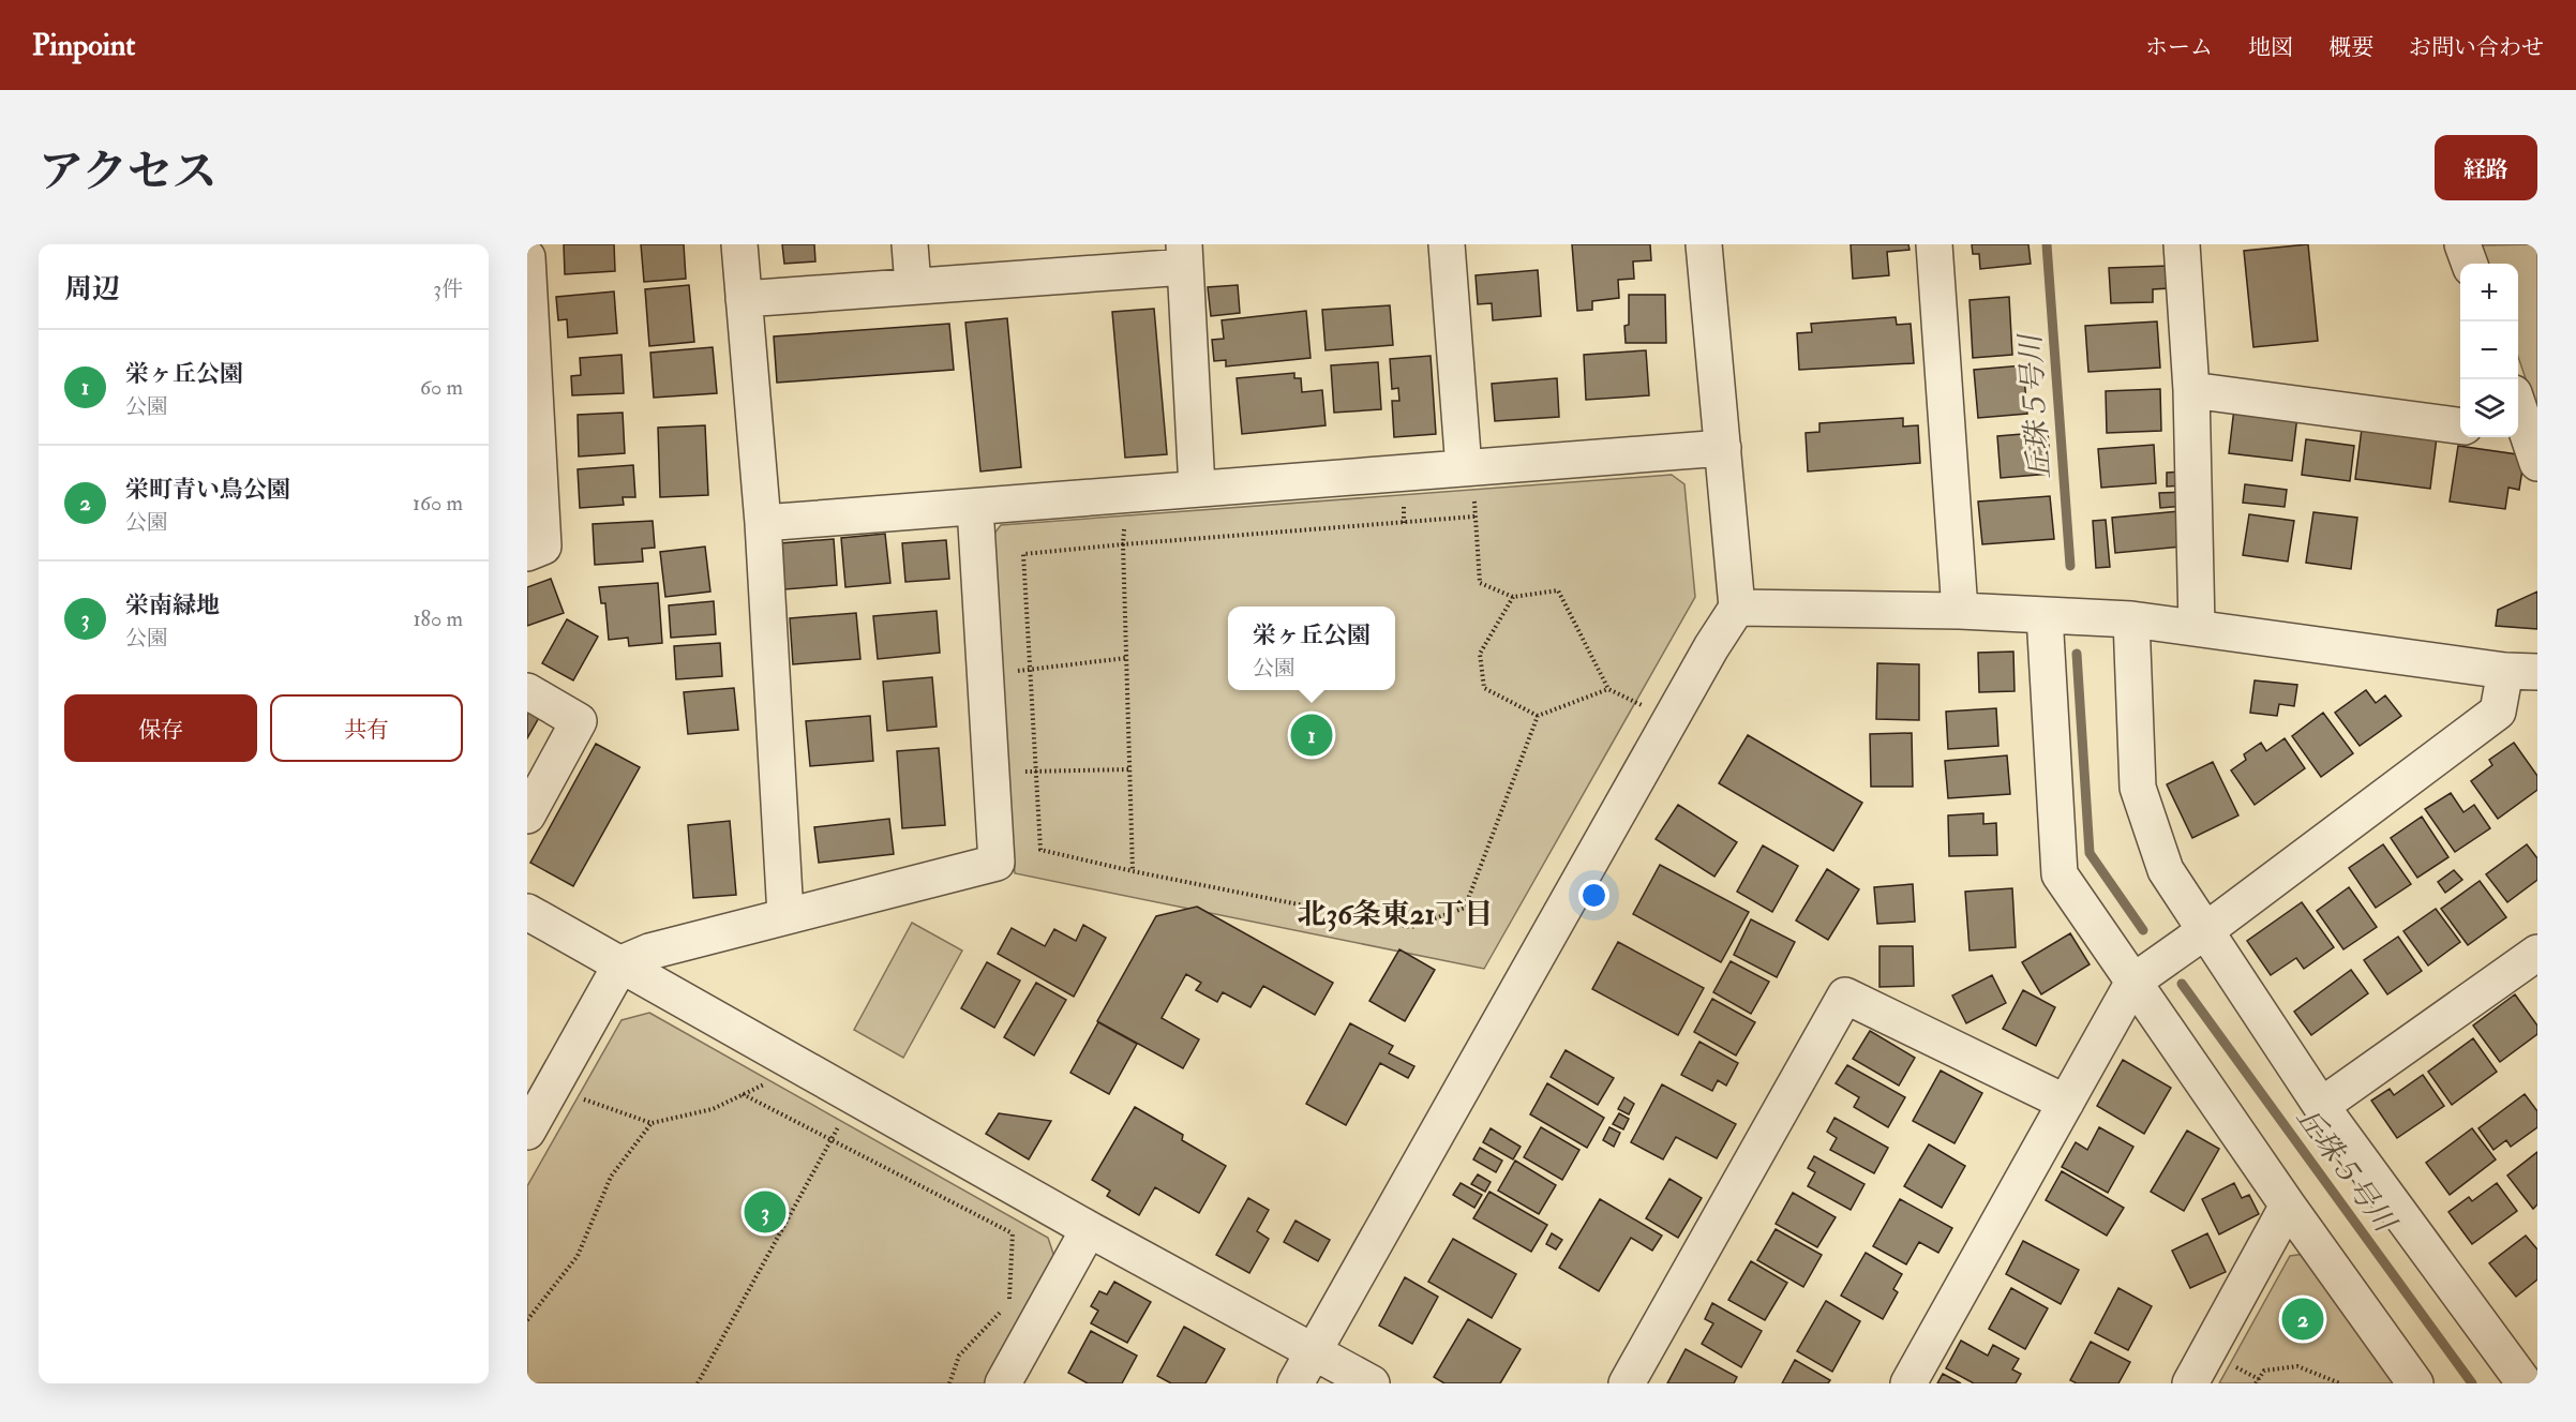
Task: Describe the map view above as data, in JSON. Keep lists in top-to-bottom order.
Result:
{
  "districts": ["北36条東21丁目"],
  "water": ["丘珠５号川"],
  "page": {
    "header": "Pinpoint",
    "nav": [
      "ホーム",
      "地図",
      "概要",
      "お問い合わせ"
    ],
    "title": "アクセス",
    "buttons": [
      "経路",
      ["保存", "共有"]
    ],
    "heading": ["周辺", "3件"],
    "map_buttons": ["+", "−"],
    "list": [
      {
        "mark": "1",
        "name": "栄ヶ丘公園",
        "note": "公園",
        "value": "60 m"
      },
      {
        "mark": "2",
        "name": "栄町青い鳥公園",
        "note": "公園",
        "value": "160 m"
      },
      {
        "mark": "3",
        "name": "栄南緑地",
        "note": "公園",
        "value": "180 m"
      }
    ],
    "popup": ["栄ヶ丘公園", "公園"],
    "pins": ["1", "3", "2"]
  }
}
